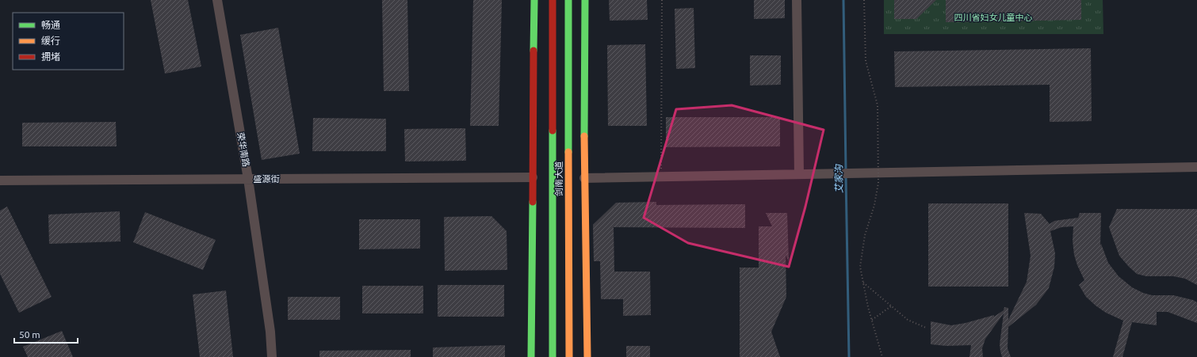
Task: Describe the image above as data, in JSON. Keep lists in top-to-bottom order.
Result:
{
  "streets": {
    "main road": ["剑南大道"],
    "street": ["荣华南路", "盛源街"]
  },
  "crossings": [
    ["荣华南路", "盛源街"]
  ],
  "water": ["艾家沟"],
  "parks": ["四川省妇女儿童中心"],
  "legend": ["畅通", "缓行", "拥堵"],
  "scale_bar": "50 m"
}
